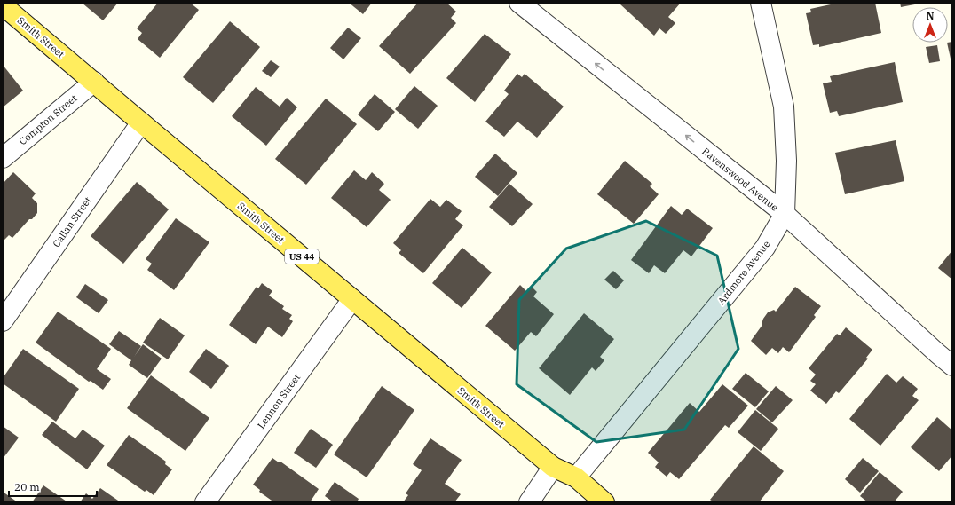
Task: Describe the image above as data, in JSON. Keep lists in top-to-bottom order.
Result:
{
  "streets": {
    "main road": ["Smith Street", "US 44"],
    "street": [
      "Compton Street",
      "Ravenswood Avenue",
      "Callan Street",
      "Ardmore Avenue",
      "Lennon Street"
    ]
  },
  "crossings": [
    ["Smith Street", "Compton Street"],
    ["Smith Street", "Callan Street"],
    ["Smith Street", "Ardmore Avenue"],
    ["Smith Street", "Lennon Street"],
    ["Ravenswood Avenue", "Ardmore Avenue"]
  ],
  "one_way": ["Ravenswood Avenue"],
  "scale_bar": "20 m",
  "north": "top"
}
